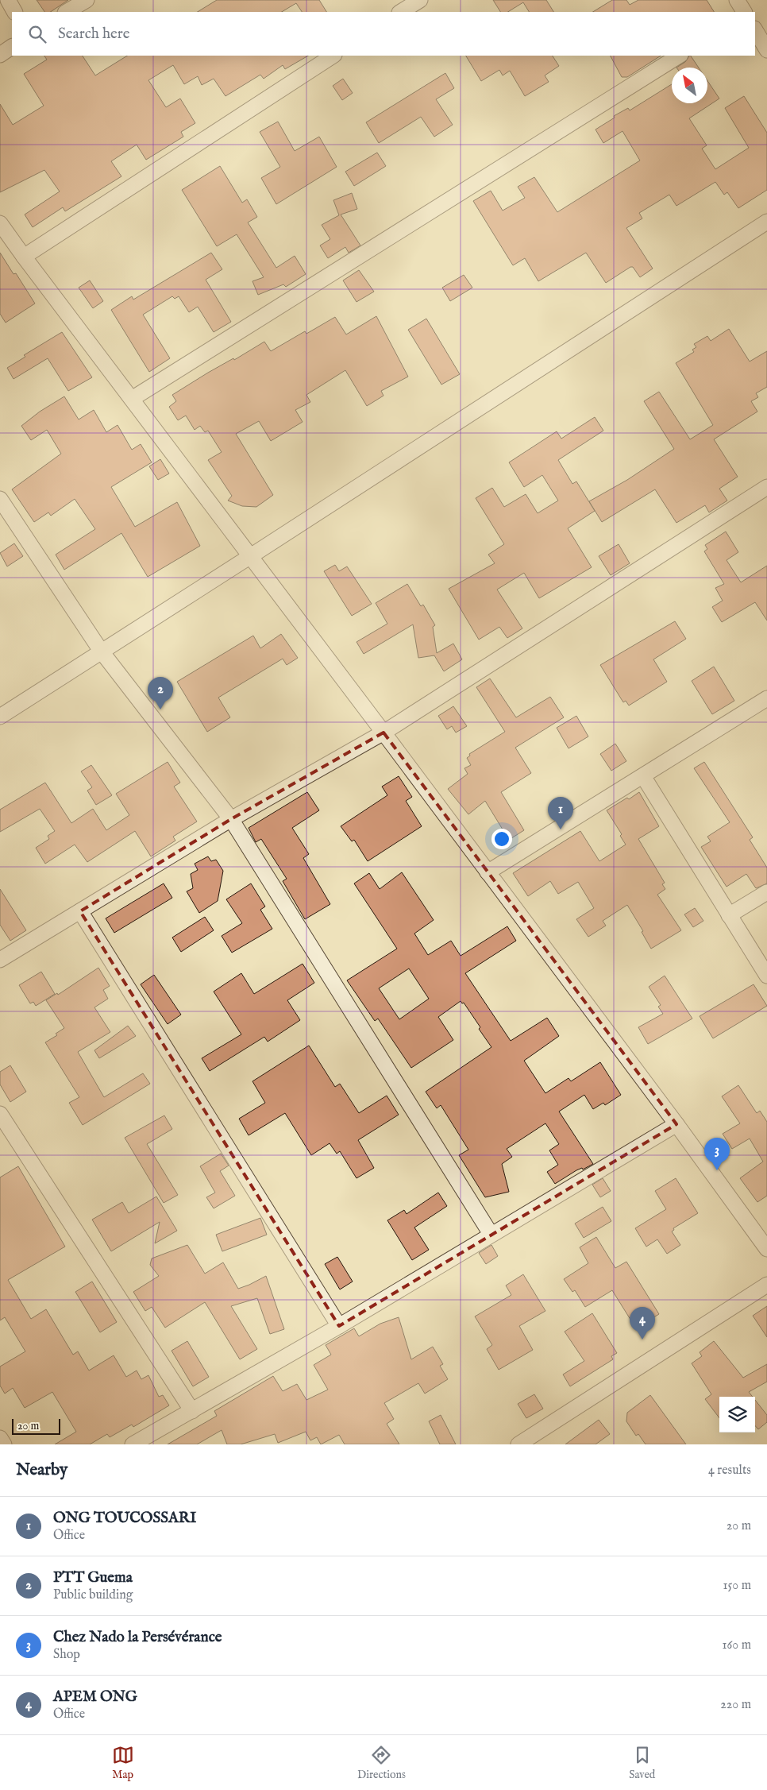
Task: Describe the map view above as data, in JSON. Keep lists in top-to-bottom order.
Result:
{
  "scale_bar": "20 m",
  "north": "top left",
  "page": {
    "search": "Search here",
    "pins": [
      "2",
      "1",
      "3",
      "4"
    ],
    "scale": "20 m",
    "heading": ["Nearby", "4 results"],
    "list": [
      {
        "mark": "1",
        "name": "ONG TOUCOSSARI",
        "note": "Office",
        "value": "20 m"
      },
      {
        "mark": "2",
        "name": "PTT Guema",
        "note": "Public building",
        "value": "150 m"
      },
      {
        "mark": "3",
        "name": "Chez Nado la Persévérance",
        "note": "Shop",
        "value": "160 m"
      },
      {
        "mark": "4",
        "name": "APEM ONG",
        "note": "Office",
        "value": "220 m"
      }
    ],
    "nav": ["Map", "Directions", "Saved"]
  }
}
